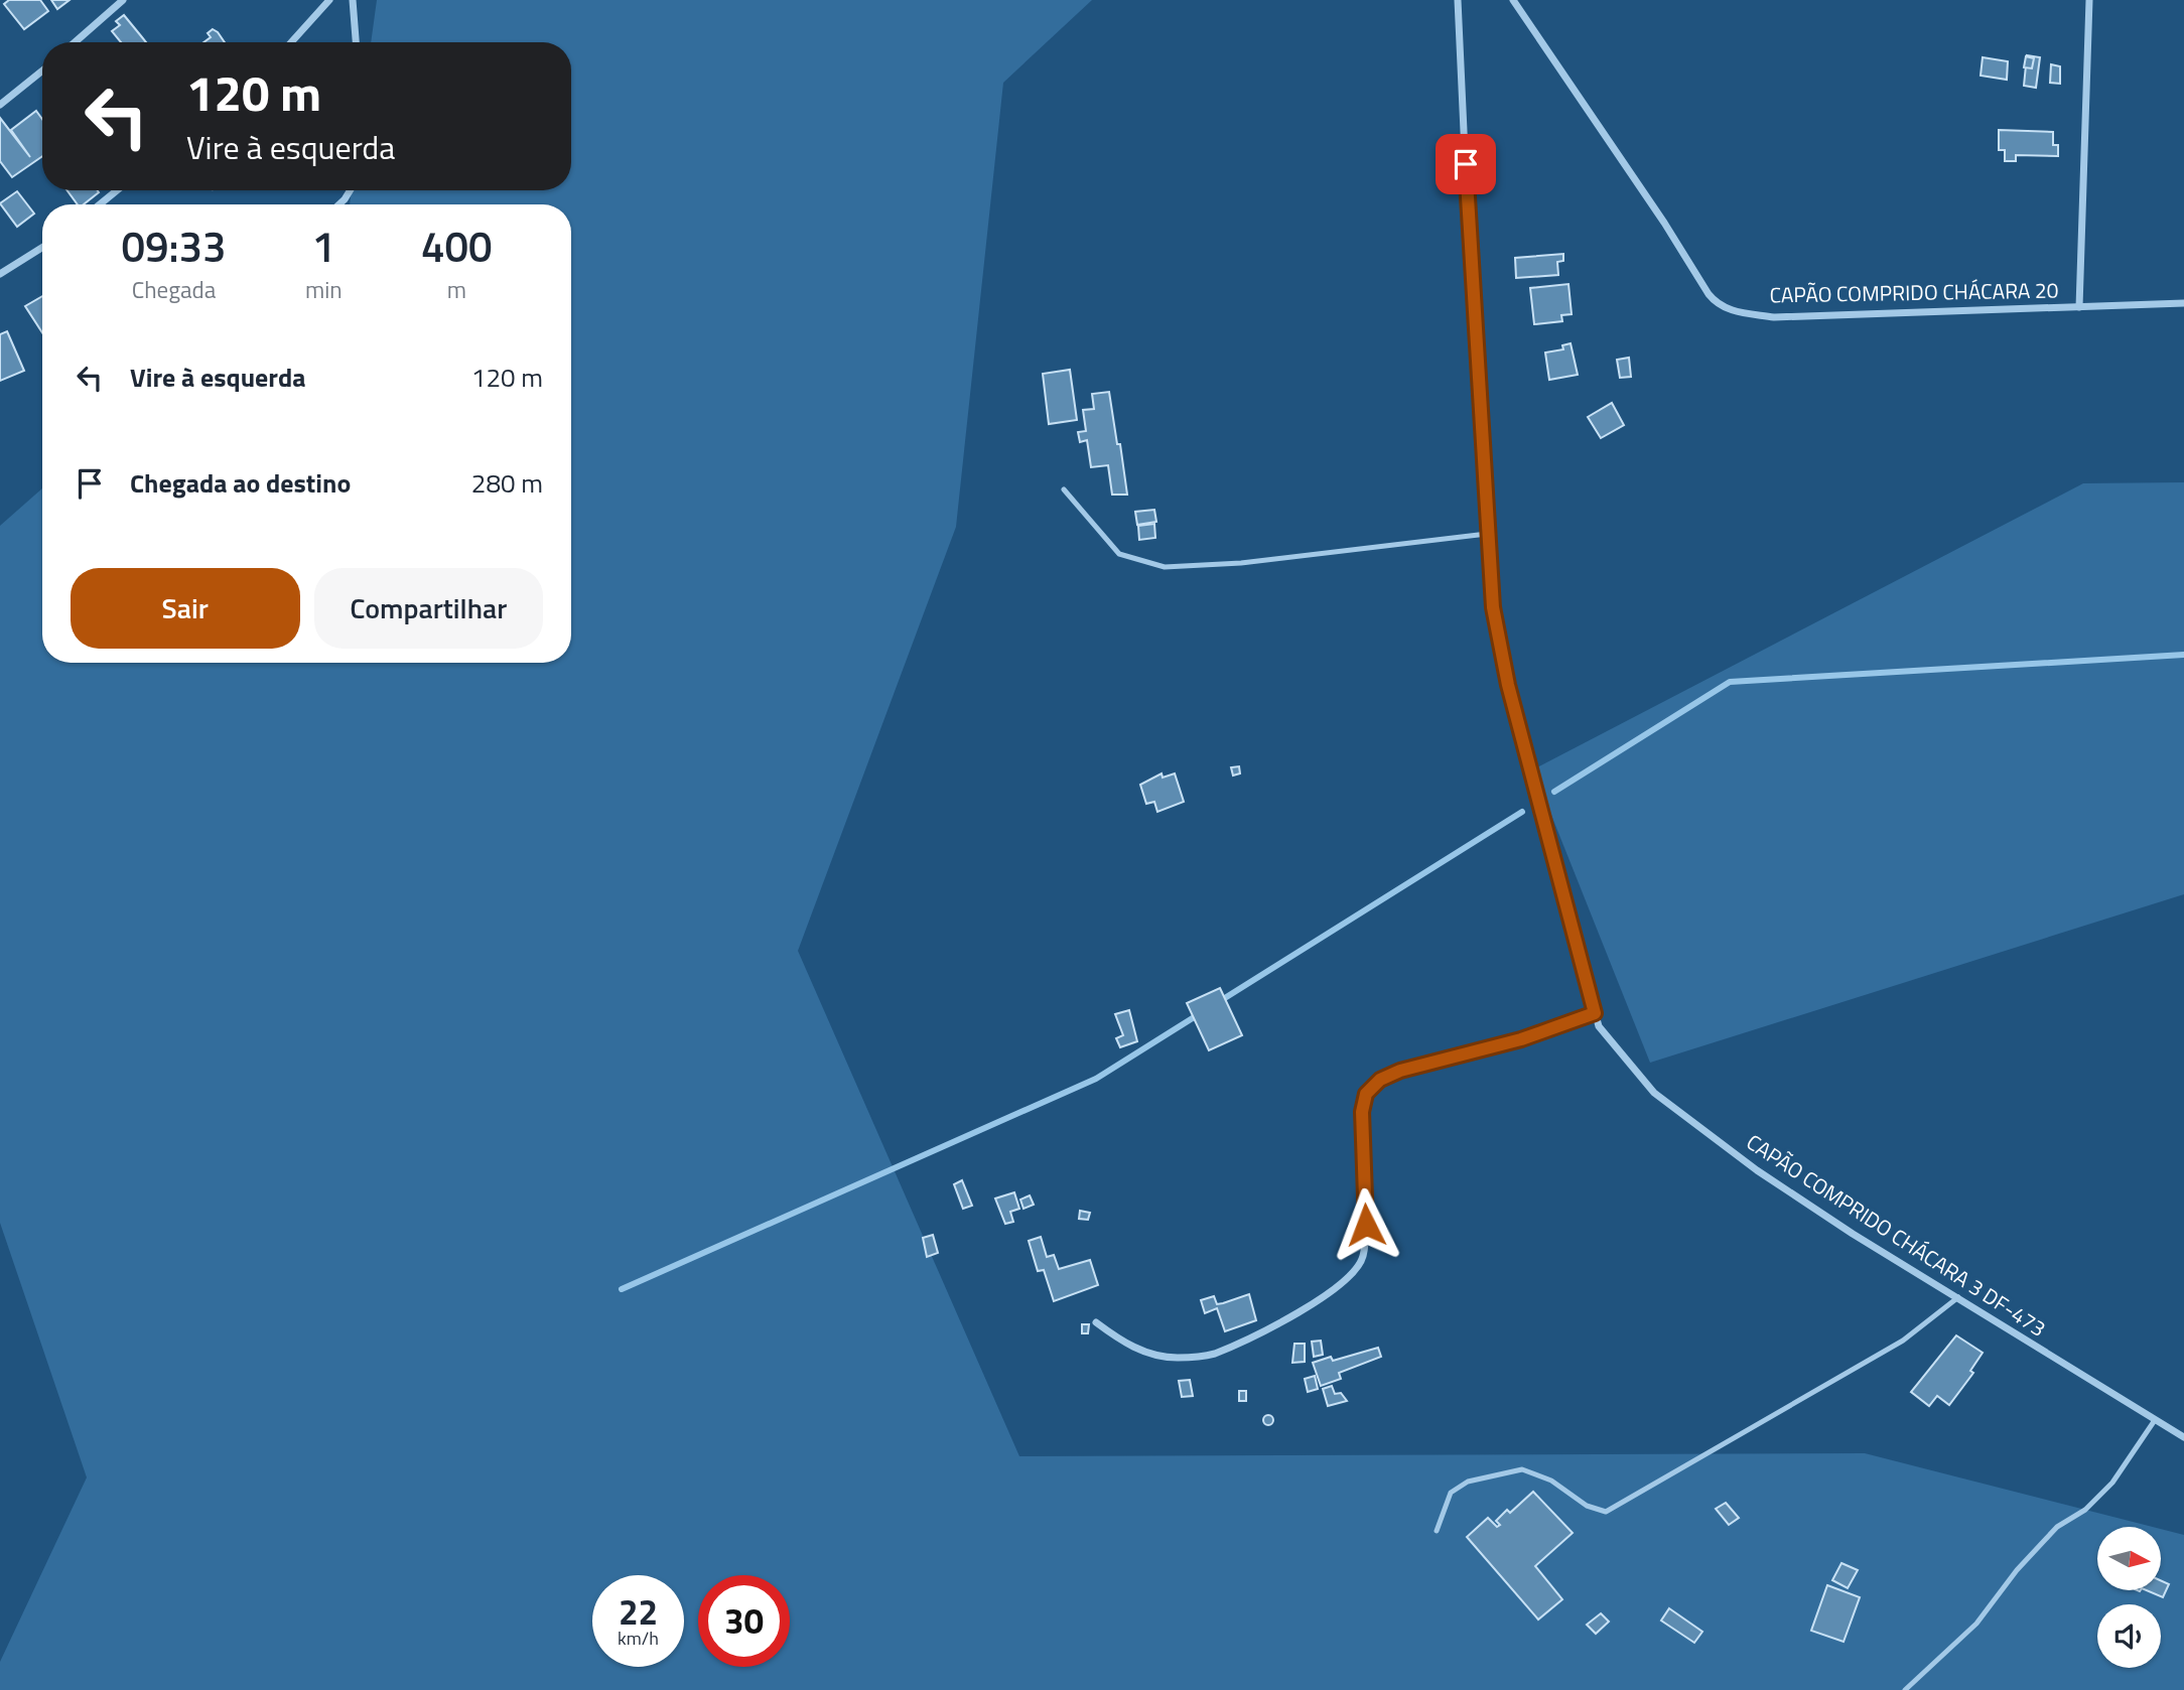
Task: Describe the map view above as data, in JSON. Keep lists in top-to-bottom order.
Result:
{
  "streets": {
    "street": ["CAPÃO COMPRIDO CHÁCARA 20", "CAPÃO COMPRIDO CHÁCARA 3 DF-473"]
  },
  "north": "right",
  "page": {
    "turn": ["120 m", "Vire à esquerda"],
    "eta": [
      "09:33",
      "Chegada",
      "1",
      "min",
      "400",
      "m"
    ],
    "list": [
      {
        "name": "Vire à esquerda",
        "value": "120 m"
      },
      {
        "name": "Chegada ao destino",
        "value": "280 m"
      }
    ],
    "buttons": ["Sair", "Compartilhar"],
    "speed": "22 km/h",
    "limit": "30"
  }
}
